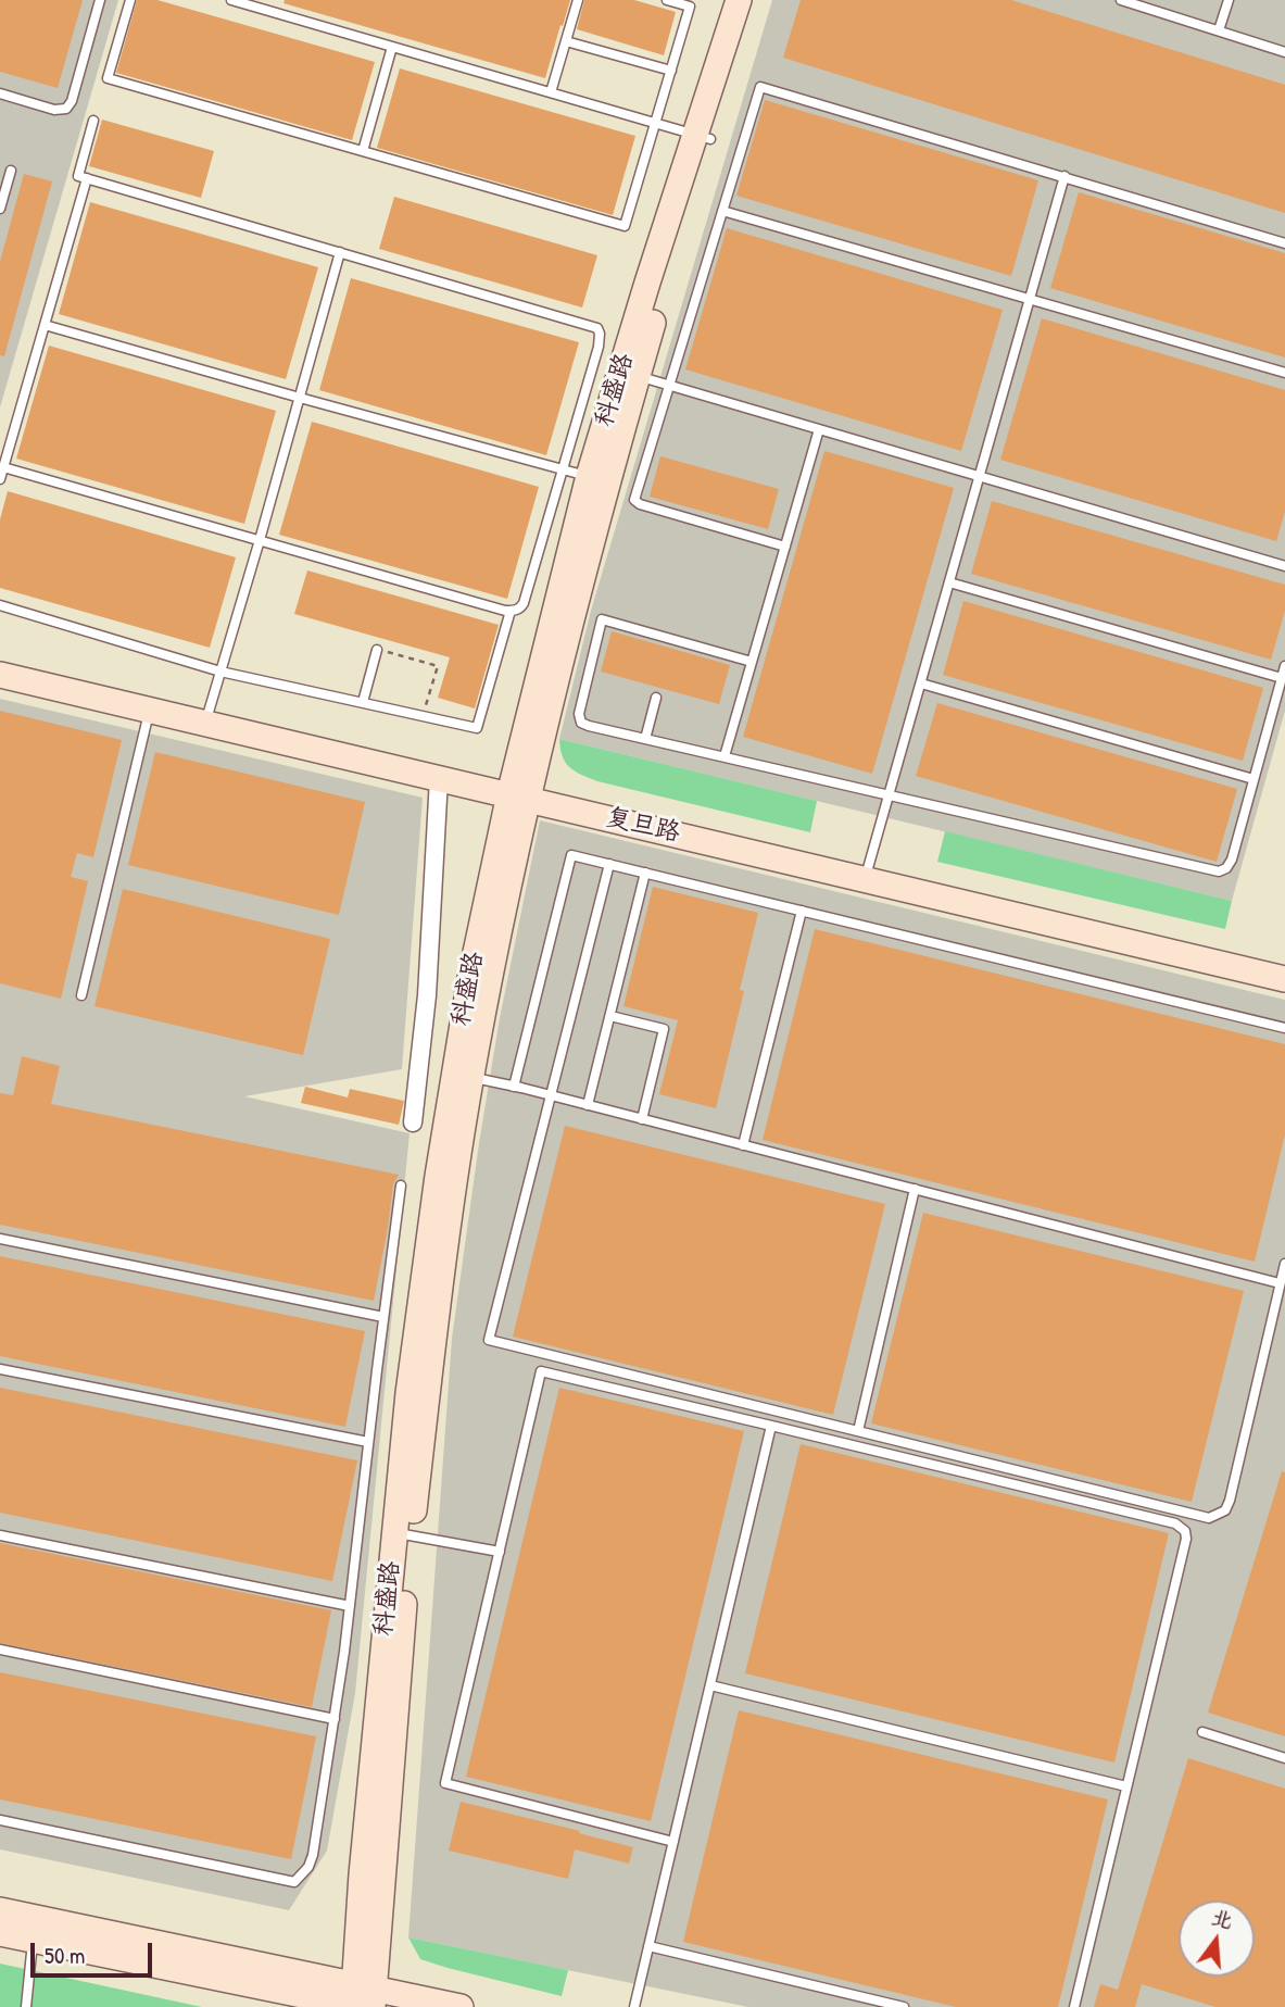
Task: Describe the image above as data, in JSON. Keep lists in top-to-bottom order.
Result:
{
  "streets": {
    "street": ["科盛路", "复旦路"]
  },
  "crossings": [
    ["科盛路", "复旦路"]
  ],
  "scale_bar": "50 m",
  "north": "top"
}
